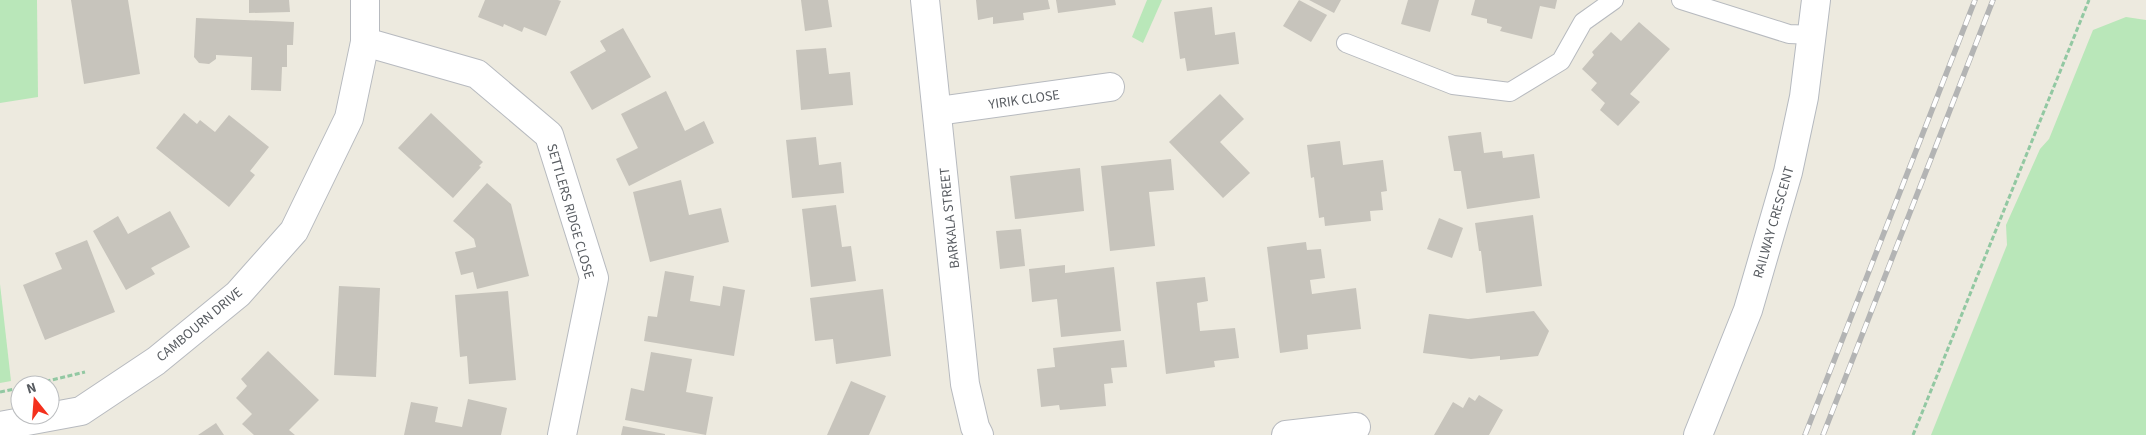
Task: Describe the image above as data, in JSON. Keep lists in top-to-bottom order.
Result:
{
  "streets": {
    "street": [
      "YIRIK CLOSE",
      "SETTLERS RIDGE CLOSE",
      "BARKALA STREET",
      "RAILWAY CRESCENT",
      "CAMBOURN DRIVE"
    ]
  },
  "crossings": [
    ["YIRIK CLOSE", "BARKALA STREET"],
    ["SETTLERS RIDGE CLOSE", "CAMBOURN DRIVE"]
  ],
  "north": "top"
}
